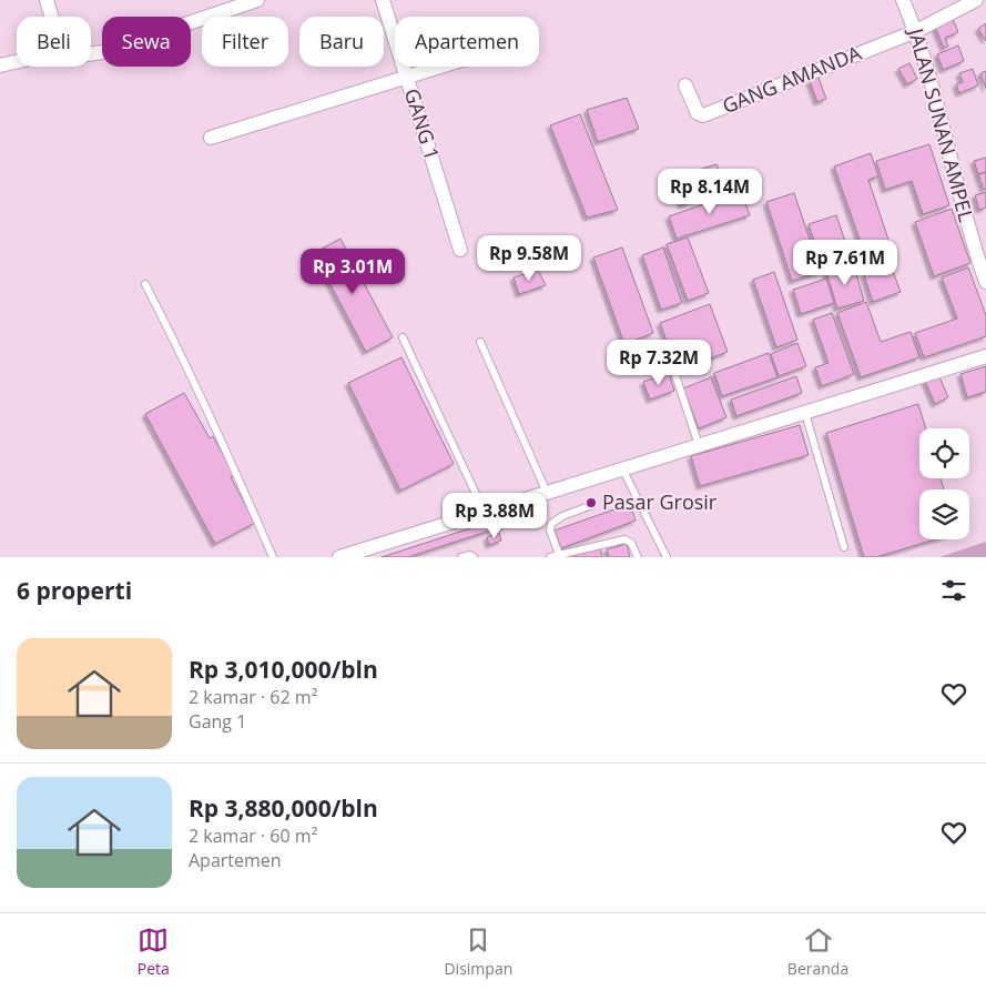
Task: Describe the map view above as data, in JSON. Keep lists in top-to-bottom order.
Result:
{
  "streets": {
    "street": ["GANG AMANDA", "GANG 1", "JALAN SUNAN AMPEL"]
  },
  "crossings": [
    ["GANG AMANDA", "JALAN SUNAN AMPEL"]
  ],
  "places": ["Pasar Grosir"],
  "page": {
    "chip": [
      "Beli",
      "Sewa",
      "Filter",
      "Baru",
      "Apartemen"
    ],
    "price": [
      "Rp 8.14M",
      "Rp 9.58M",
      "Rp 7.61M",
      "Rp 3.01M",
      "Rp 7.32M",
      "Rp 3.88M"
    ],
    "heading": "6 properti",
    "list": [
      {
        "name": "Rp 3,010,000/bln",
        "note": "2 kamar · 62 m² · Gang 1"
      },
      {
        "name": "Rp 3,880,000/bln",
        "note": "2 kamar · 60 m² · Apartemen"
      }
    ],
    "tabs": ["Peta", "Disimpan", "Beranda"]
  }
}
